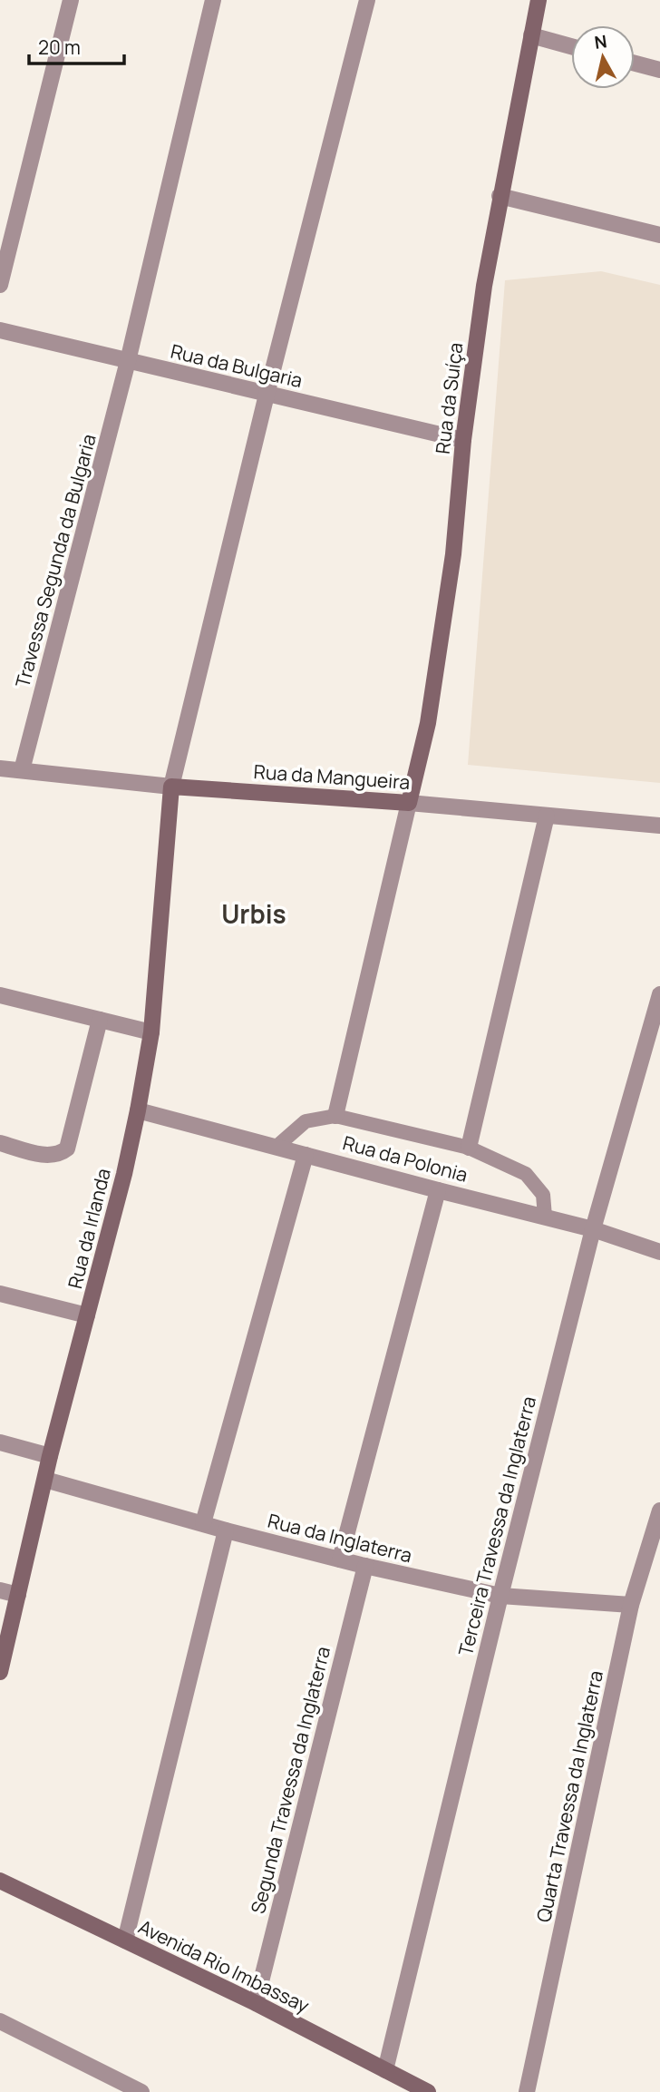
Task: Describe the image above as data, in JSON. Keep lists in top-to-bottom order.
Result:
{
  "streets": {
    "street": [
      "Rua da Bulgaria",
      "Rua da Suíça",
      "Travessa Segunda da Bulgaria",
      "Rua da Mangueira",
      "Rua da Polonia",
      "Rua da Irlanda",
      "Terceira Travessa da Inglaterra",
      "Rua da Inglaterra",
      "Segunda Travessa da Inglaterra",
      "Quarta Travessa da Inglaterra",
      "Avenida Rio Imbassay"
    ]
  },
  "crossings": [
    ["Rua da Bulgaria", "Rua da Suíça"],
    ["Rua da Bulgaria", "Travessa Segunda da Bulgaria"],
    ["Rua da Suíça", "Rua da Mangueira"],
    ["Travessa Segunda da Bulgaria", "Rua da Mangueira"],
    ["Rua da Mangueira", "Rua da Irlanda"],
    ["Rua da Polonia", "Rua da Irlanda"],
    ["Rua da Polonia", "Terceira Travessa da Inglaterra"],
    ["Rua da Irlanda", "Rua da Inglaterra"],
    ["Terceira Travessa da Inglaterra", "Rua da Inglaterra"],
    ["Terceira Travessa da Inglaterra", "Avenida Rio Imbassay"],
    ["Rua da Inglaterra", "Segunda Travessa da Inglaterra"],
    ["Rua da Inglaterra", "Quarta Travessa da Inglaterra"],
    ["Segunda Travessa da Inglaterra", "Avenida Rio Imbassay"]
  ],
  "districts": ["Urbis"],
  "scale_bar": "20 m",
  "north": "top"
}
